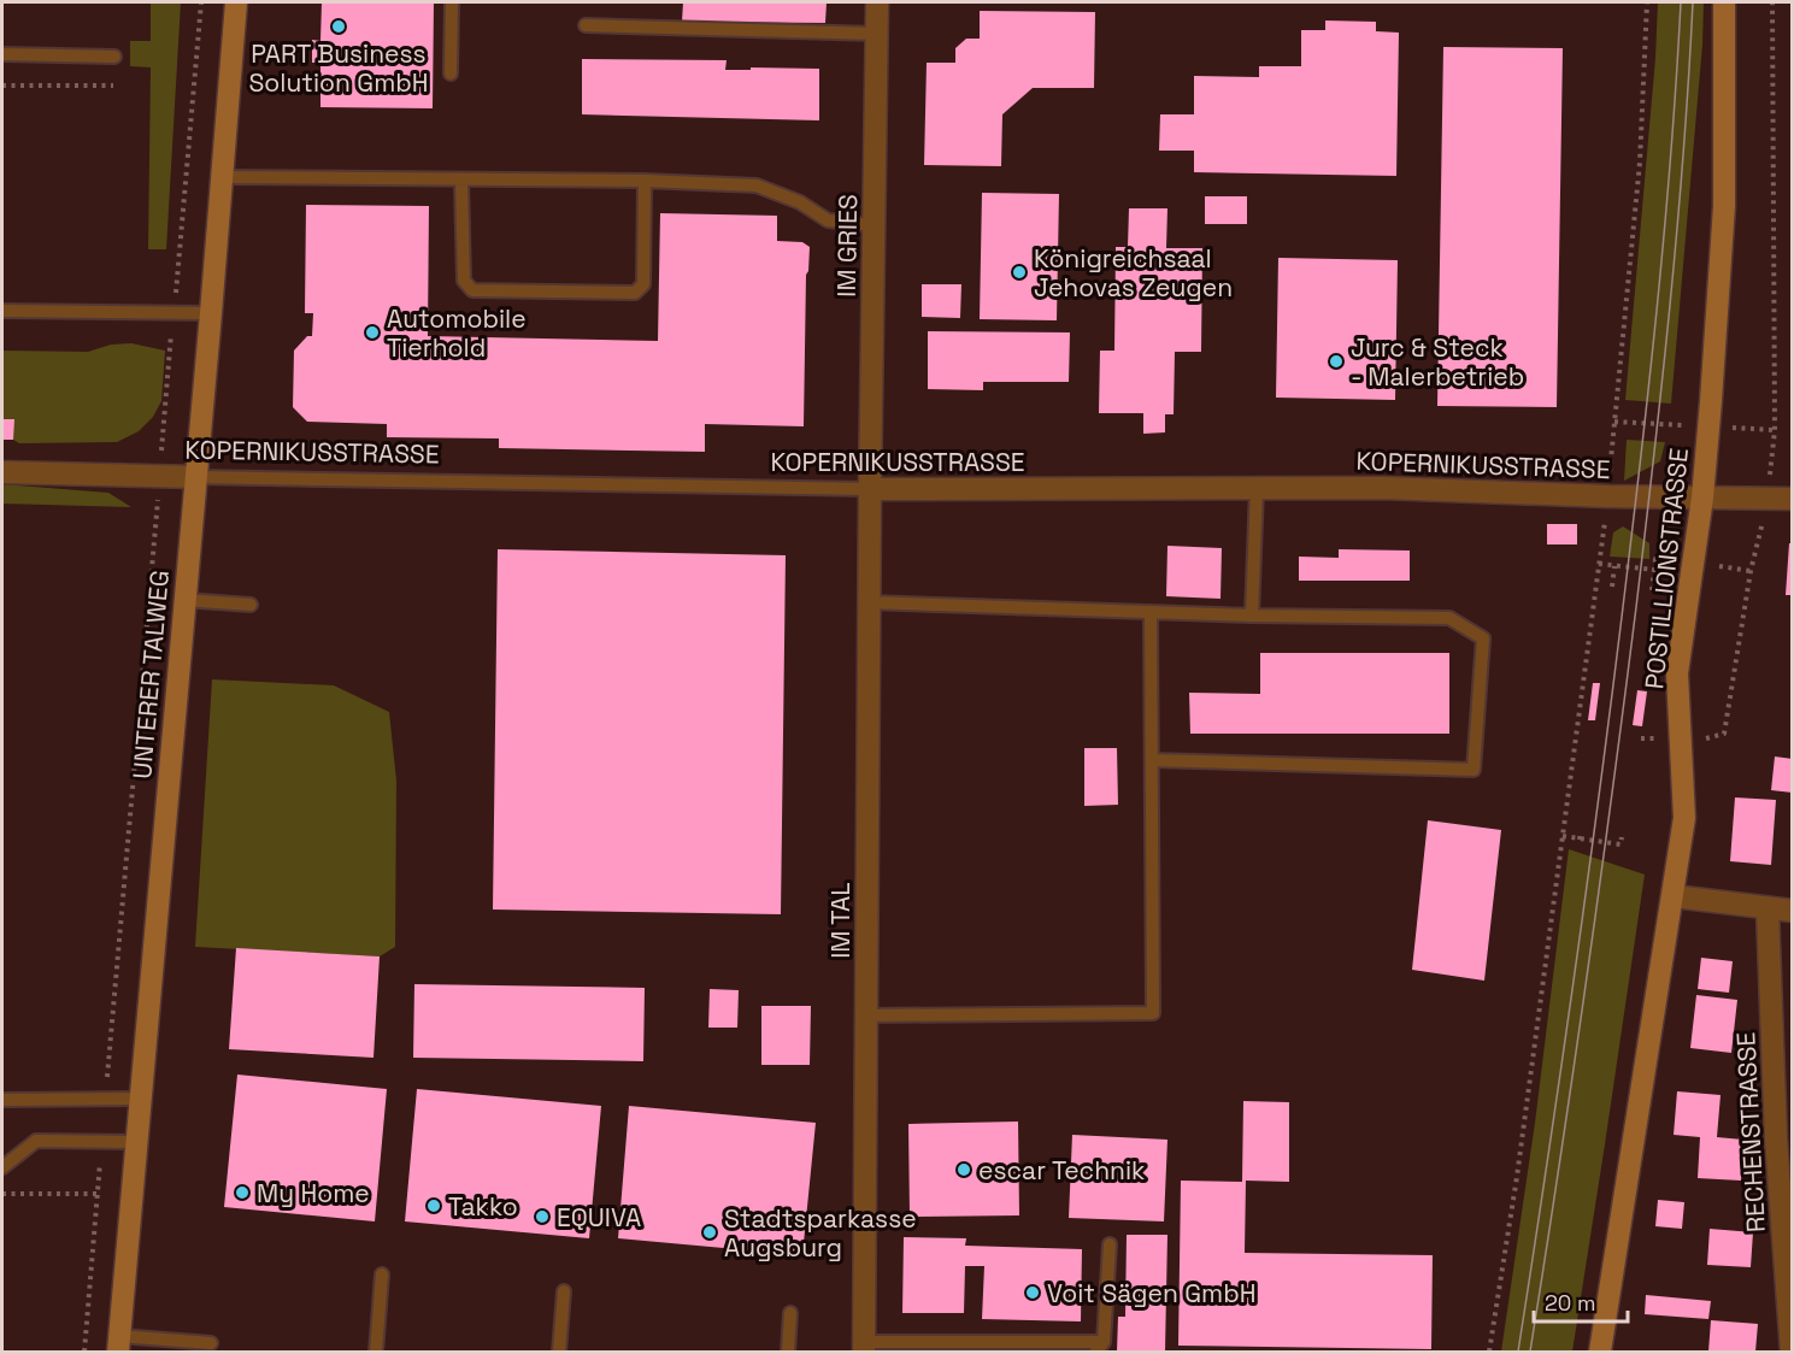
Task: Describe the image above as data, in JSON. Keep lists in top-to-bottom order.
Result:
{
  "streets": {
    "street": [
      "IM GRIES",
      "KOPERNIKUSSTRASSE",
      "POSTILLIONSTRASSE",
      "UNTERER TALWEG",
      "IM TAL",
      "RECHENSTRASSE"
    ]
  },
  "crossings": [
    ["IM GRIES", "KOPERNIKUSSTRASSE"],
    ["IM GRIES", "IM TAL"],
    ["KOPERNIKUSSTRASSE", "POSTILLIONSTRASSE"],
    ["KOPERNIKUSSTRASSE", "UNTERER TALWEG"],
    ["KOPERNIKUSSTRASSE", "IM TAL"]
  ],
  "places": [
    "PART Business Solution GmbH",
    "Königreichsaal Jehovas Zeugen",
    "Automobile Tierhold",
    "Jurc & Steck - Malerbetrieb",
    "escar Technik",
    "My Home",
    "Takko",
    "EQUIVA",
    "Stadtsparkasse Augsburg",
    "Voit Sägen GmbH"
  ],
  "scale_bar": "20 m"
}
